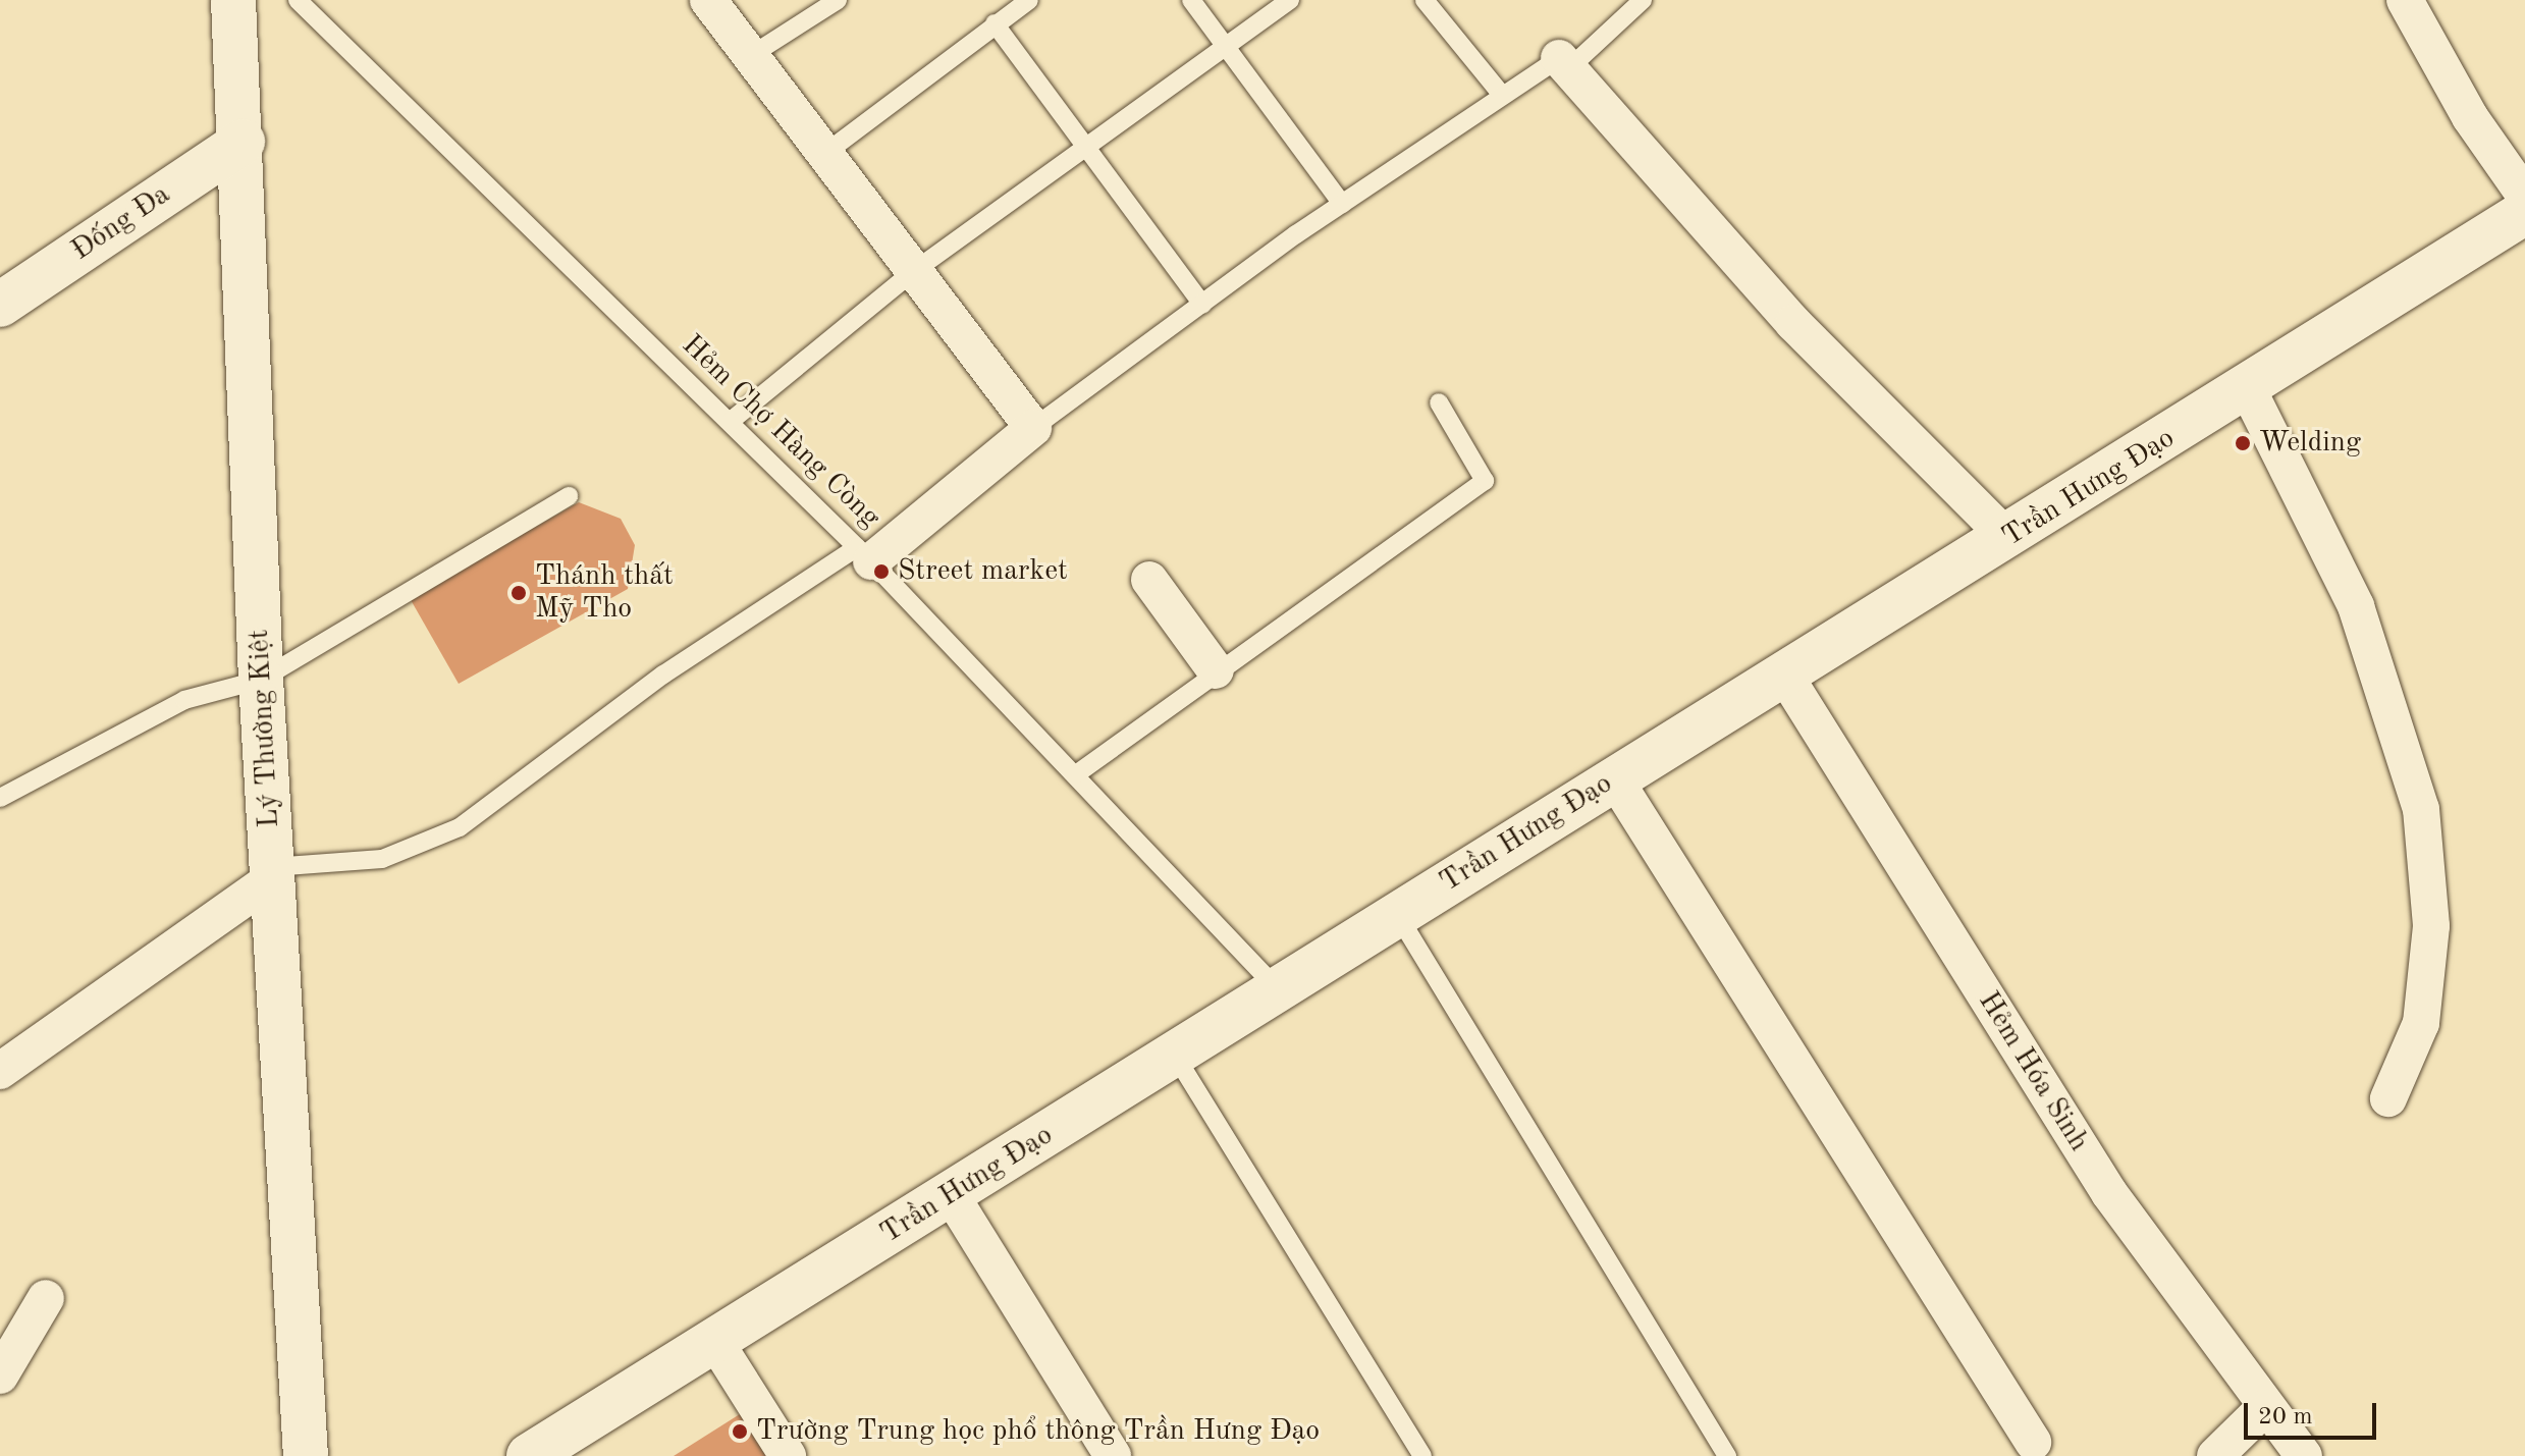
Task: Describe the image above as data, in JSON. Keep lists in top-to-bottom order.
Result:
{
  "streets": {
    "street": [
      "Đống Đa",
      "Trần Hưng Đạo",
      "Lý Thường Kiệt",
      "Hẻm Hóa Sinh"
    ],
    "lane": ["Hẻm Chợ Hàng Còng"]
  },
  "crossings": [
    ["Đống Đa", "Lý Thường Kiệt"],
    ["Hẻm Chợ Hàng Còng", "Trần Hưng Đạo"],
    ["Trần Hưng Đạo", "Hẻm Hóa Sinh"]
  ],
  "places": [
    "Welding",
    "Street market",
    "Thánh thất Mỹ Tho",
    "Trường Trung học phổ thông Trần Hưng Đạo"
  ],
  "scale_bar": "20 m"
}
